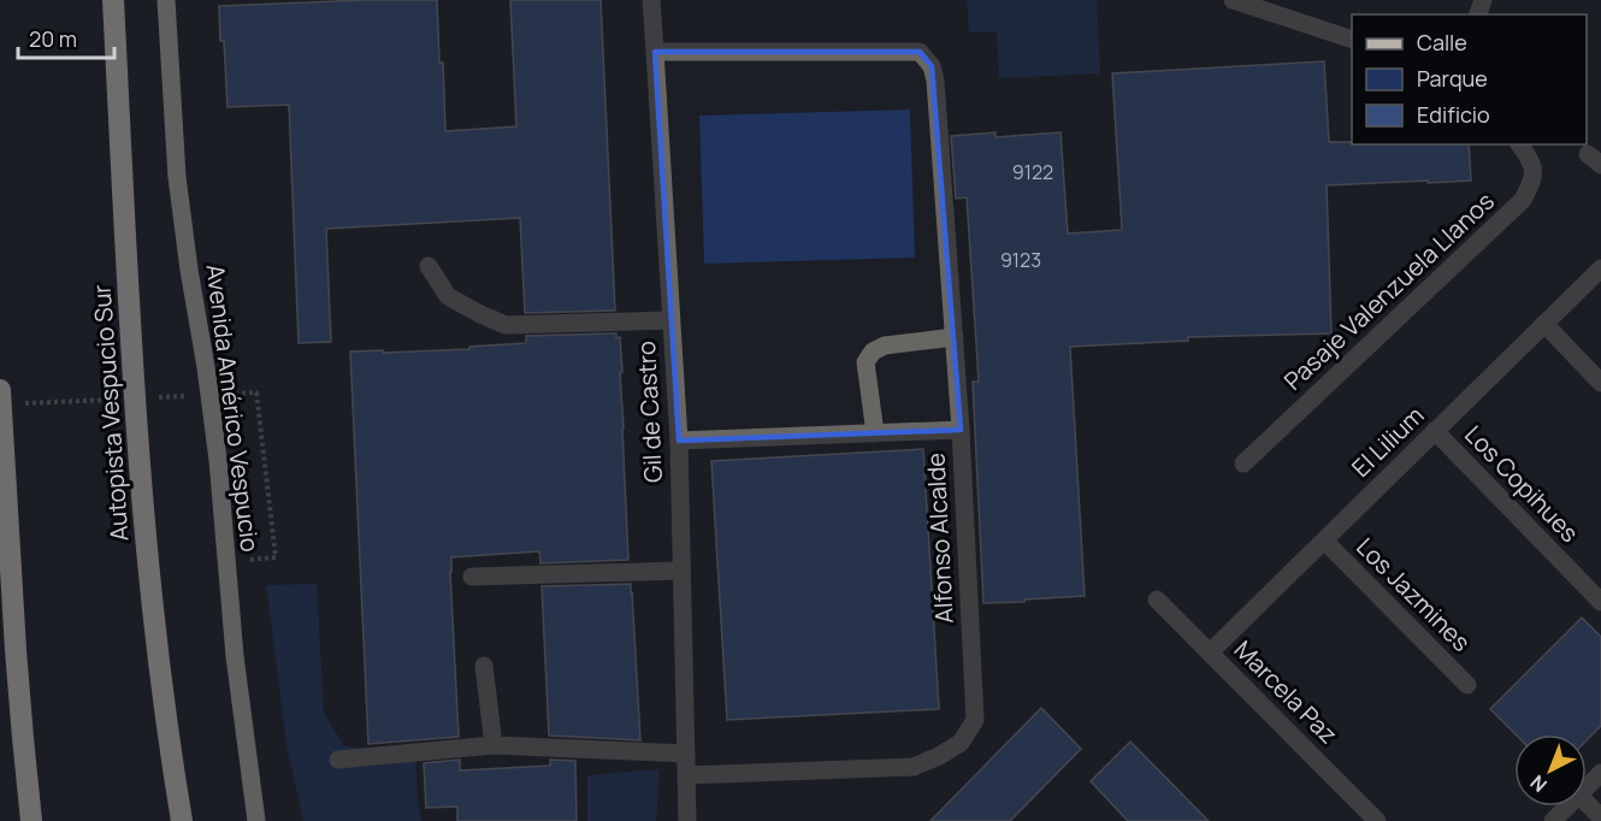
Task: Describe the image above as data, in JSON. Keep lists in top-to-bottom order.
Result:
{
  "streets": {
    "highway": ["Autopista Vespucio Sur"],
    "main road": ["Avenida Américo Vespucio"],
    "street": [
      "Pasaje Valenzuela Llanos",
      "Gil de Castro",
      "El Lilium",
      "Los Copihues",
      "Alfonso Alcalde",
      "Los Jazmines",
      "Marcela Paz"
    ]
  },
  "crossings": [
    ["Gil de Castro", "Alfonso Alcalde"],
    ["El Lilium", "Los Copihues"],
    ["El Lilium", "Los Jazmines"],
    ["El Lilium", "Marcela Paz"]
  ],
  "house_numbers": ["9122", "9123"],
  "legend": ["Calle", "Parque", "Edificio"],
  "scale_bar": "20 m",
  "north": "bottom left"
}
